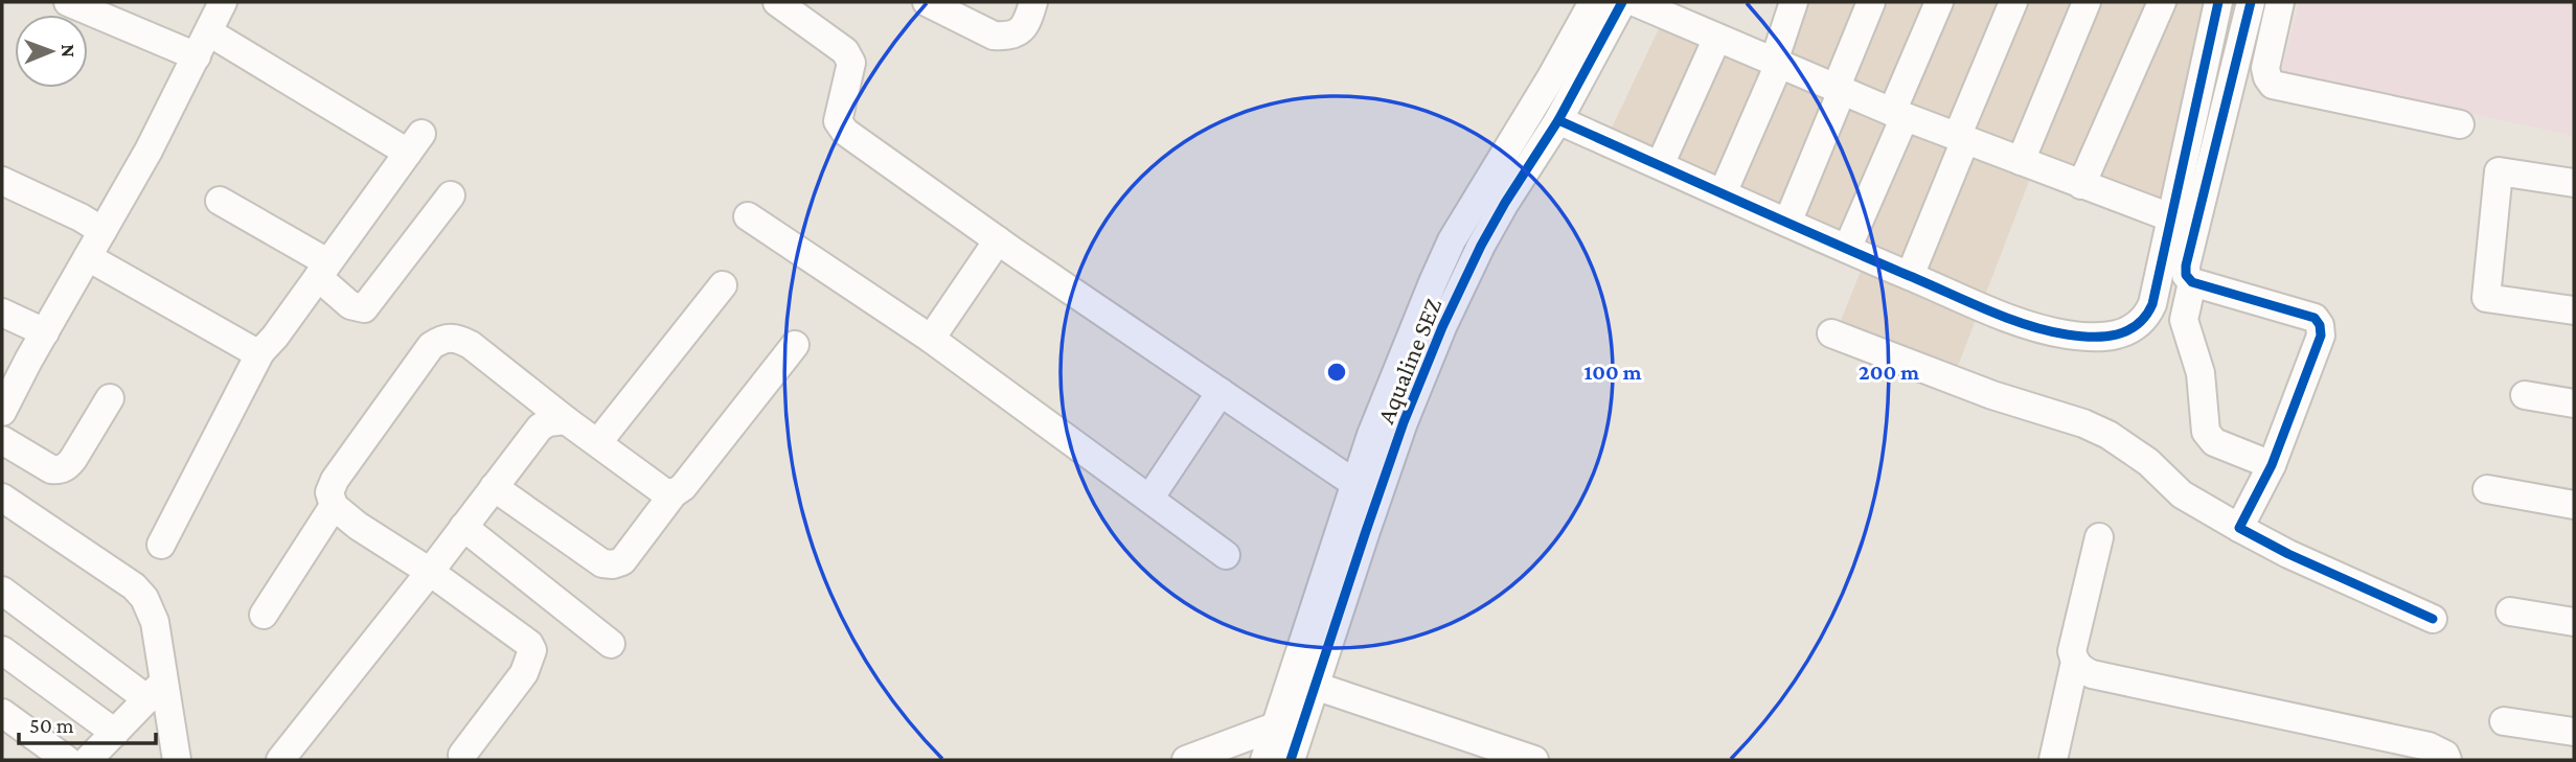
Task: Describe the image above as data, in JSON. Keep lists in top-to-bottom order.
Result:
{
  "streets": {
    "street": ["Aqualine SEZ"]
  },
  "scale_bar": "50 m",
  "north": "right",
  "rings": ["100 m", "200 m"]
}
